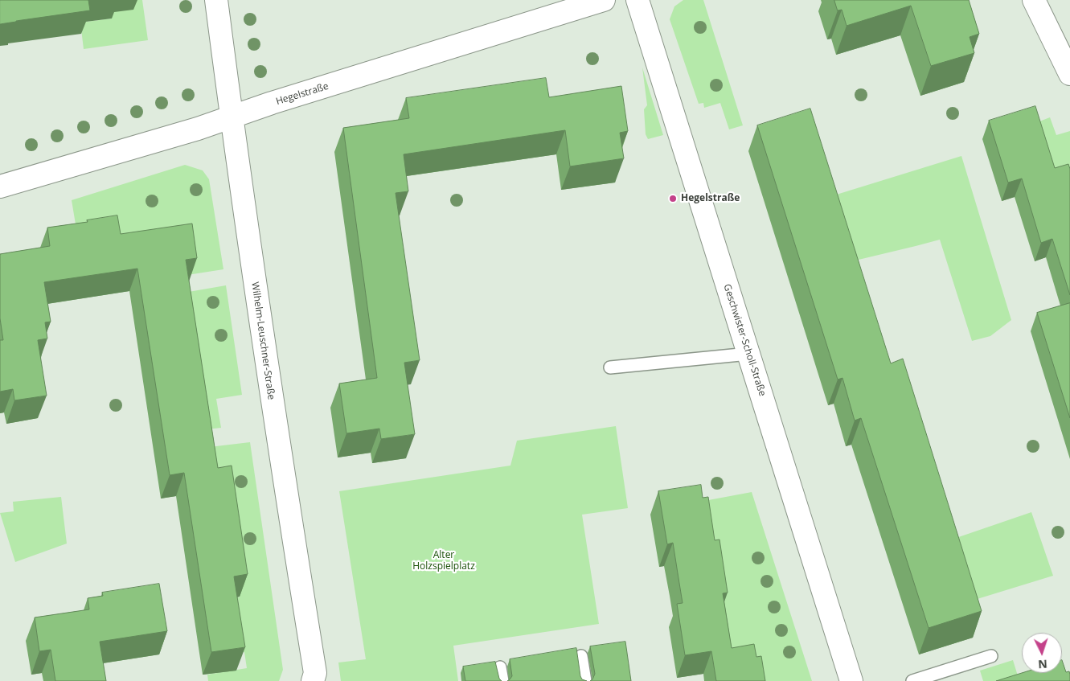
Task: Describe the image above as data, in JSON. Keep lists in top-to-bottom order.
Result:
{
  "streets": {
    "street": ["Hegelstraße", "Geschwister-Scholl-Straße", "Wilhelm-Leuschner-Straße"]
  },
  "crossings": [
    ["Hegelstraße", "Wilhelm-Leuschner-Straße"]
  ],
  "parks": ["Alter Holzspielplatz"],
  "places": ["Hegelstraße"],
  "north": "bottom"
}
